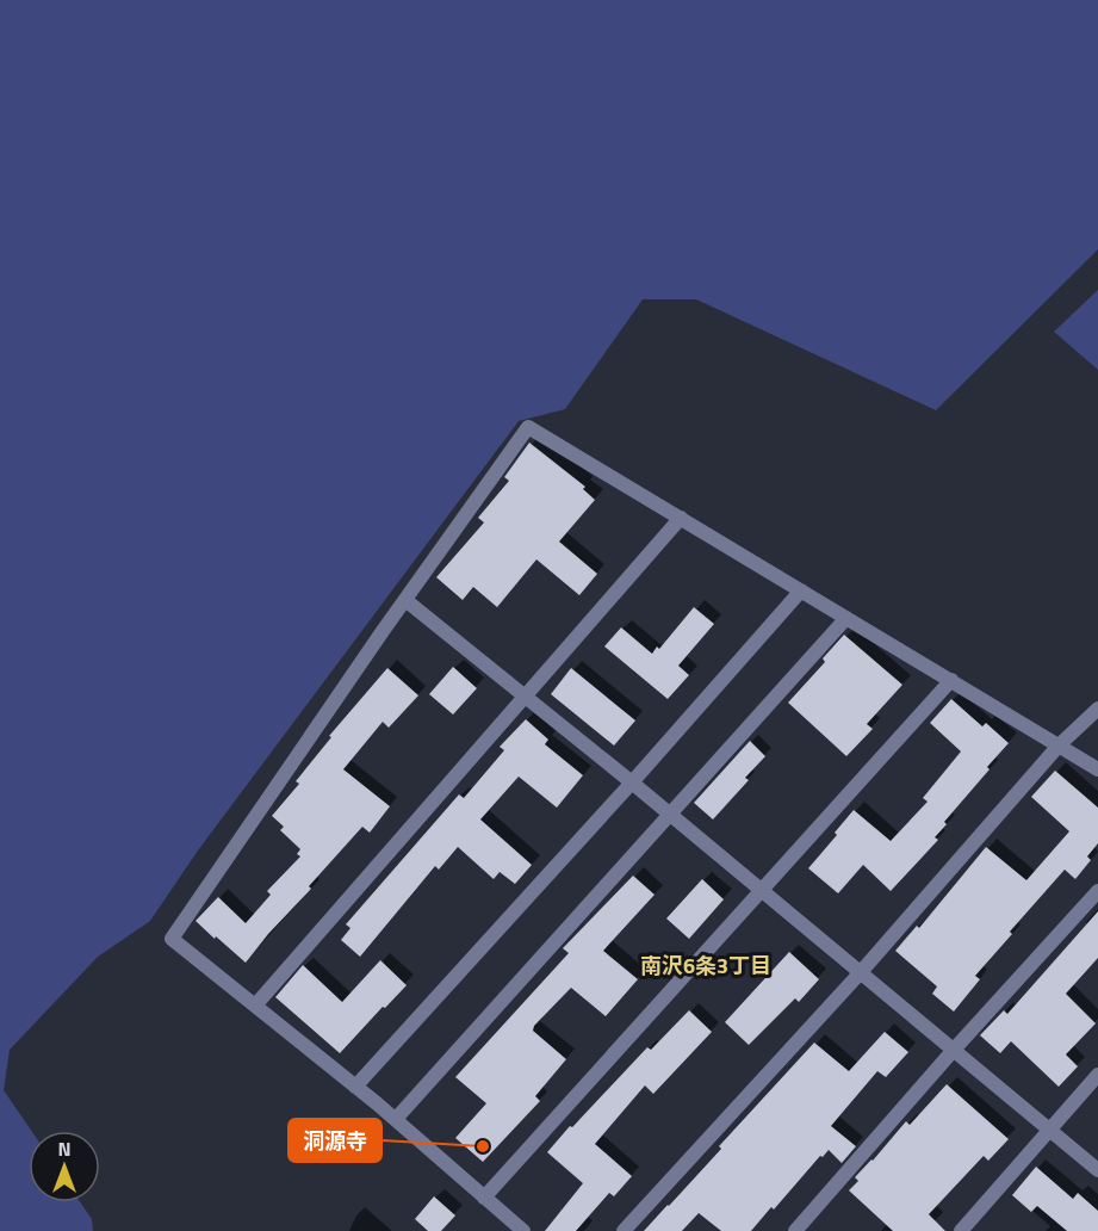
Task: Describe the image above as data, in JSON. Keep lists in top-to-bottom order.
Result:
{
  "districts": ["南沢6条3丁目"],
  "places": ["洞源寺"],
  "north": "top"
}
